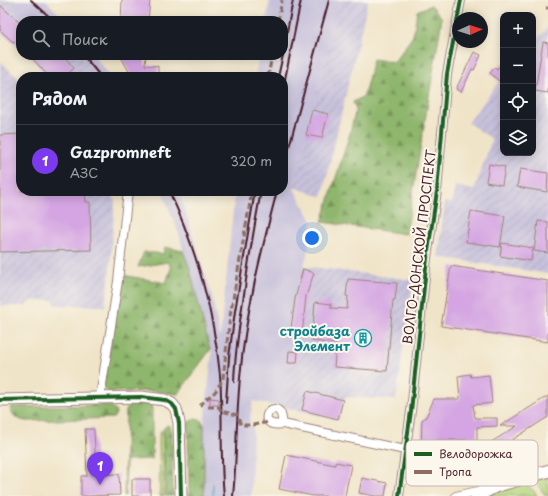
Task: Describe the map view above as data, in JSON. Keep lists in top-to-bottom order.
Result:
{
  "streets": {
    "street": ["ВОЛГО-ДОНСКОЙ ПРОСПЕКТ"]
  },
  "places": {
    "building": ["стройбаза Элемент"]
  },
  "legend": ["Велодорожка", "Тропа"],
  "north": "right",
  "page": {
    "map_buttons": ["+", "−"],
    "search": "Поиск",
    "heading": "Рядом",
    "list": [
      {
        "mark": "1",
        "name": "Gazpromneft",
        "note": "АЗС",
        "value": "320 m"
      }
    ],
    "pins": "1"
  }
}
